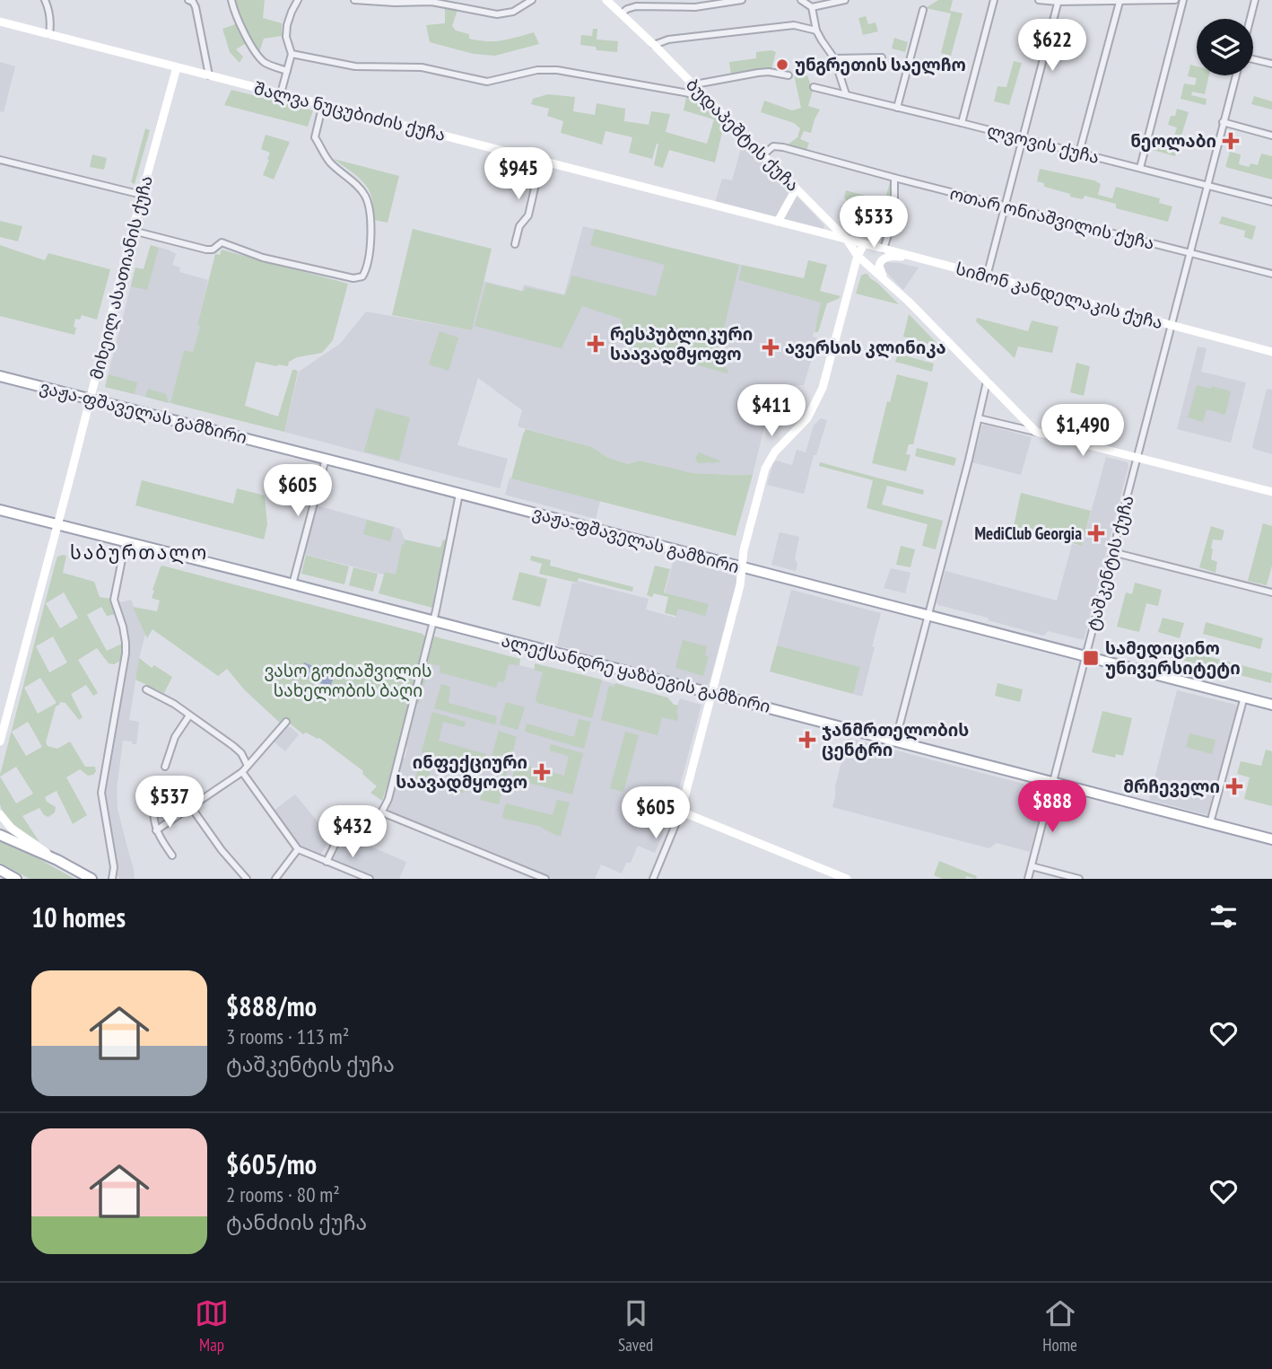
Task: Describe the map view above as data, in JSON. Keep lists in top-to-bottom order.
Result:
{
  "streets": {
    "main road": [
      "შალვა ნუცუბიძის ქუჩა",
      "ბუდაპეშტის ქუჩა",
      "მიხეილ ასათიანის ქუჩა",
      "სიმონ კანდელაკის ქუჩა",
      "ვაჟა-ფშაველას გამზირი",
      "ალექსანდრე ყაზბეგის გამზირი"
    ],
    "street": ["ლვოვის ქუჩა", "ოთარ ონიაშვილის ქუჩა", "ტაშკენტის ქუჩა"]
  },
  "crossings": [
    ["შალვა ნუცუბიძის ქუჩა", "ბუდაპეშტის ქუჩა"],
    ["შალვა ნუცუბიძის ქუჩა", "მიხეილ ასათიანის ქუჩა"],
    ["შალვა ნუცუბიძის ქუჩა", "სიმონ კანდელაკის ქუჩა"],
    ["ბუდაპეშტის ქუჩა", "ოთარ ონიაშვილის ქუჩა"],
    ["ბუდაპეშტის ქუჩა", "სიმონ კანდელაკის ქუჩა"],
    ["ლვოვის ქუჩა", "ტაშკენტის ქუჩა"],
    ["ოთარ ონიაშვილის ქუჩა", "ტაშკენტის ქუჩა"],
    ["მიხეილ ასათიანის ქუჩა", "ვაჟა-ფშაველას გამზირი"],
    ["მიხეილ ასათიანის ქუჩა", "ალექსანდრე ყაზბეგის გამზირი"],
    ["სიმონ კანდელაკის ქუჩა", "ტაშკენტის ქუჩა"],
    ["ვაჟა-ფშაველას გამზირი", "ტაშკენტის ქუჩა"],
    ["ტაშკენტის ქუჩა", "ალექსანდრე ყაზბეგის გამზირი"]
  ],
  "districts": ["საბურთალო"],
  "parks": ["ვასო გოძიაშვილის სახელობის ბაღი"],
  "places": {
    "other": ["უნგრეთის საელჩო"],
    "health": [
      "ნეოლაბი",
      "რესპუბლიკური საავადმყოფო",
      "ავერსის კლინიკა",
      "MediClub Georgia",
      "ჯანმრთელობის ცენტრი",
      "ინფექციური საავადმყოფო",
      "მრჩეველი"
    ],
    "transit": ["სამედიცინო უნივერსიტეტი"]
  },
  "page": {
    "price": [
      "$622",
      "$945",
      "$533",
      "$411",
      "$1,490",
      "$605",
      "$537",
      "$888",
      "$605",
      "$432"
    ],
    "heading": "10 homes",
    "list": [
      {
        "name": "$888/mo",
        "note": "3 rooms · 113 m² · ტაშკენტის ქუჩა"
      },
      {
        "name": "$605/mo",
        "note": "2 rooms · 80 m² · ტანძიის ქუჩა"
      }
    ],
    "tabs": ["Map", "Saved", "Home"]
  }
}
